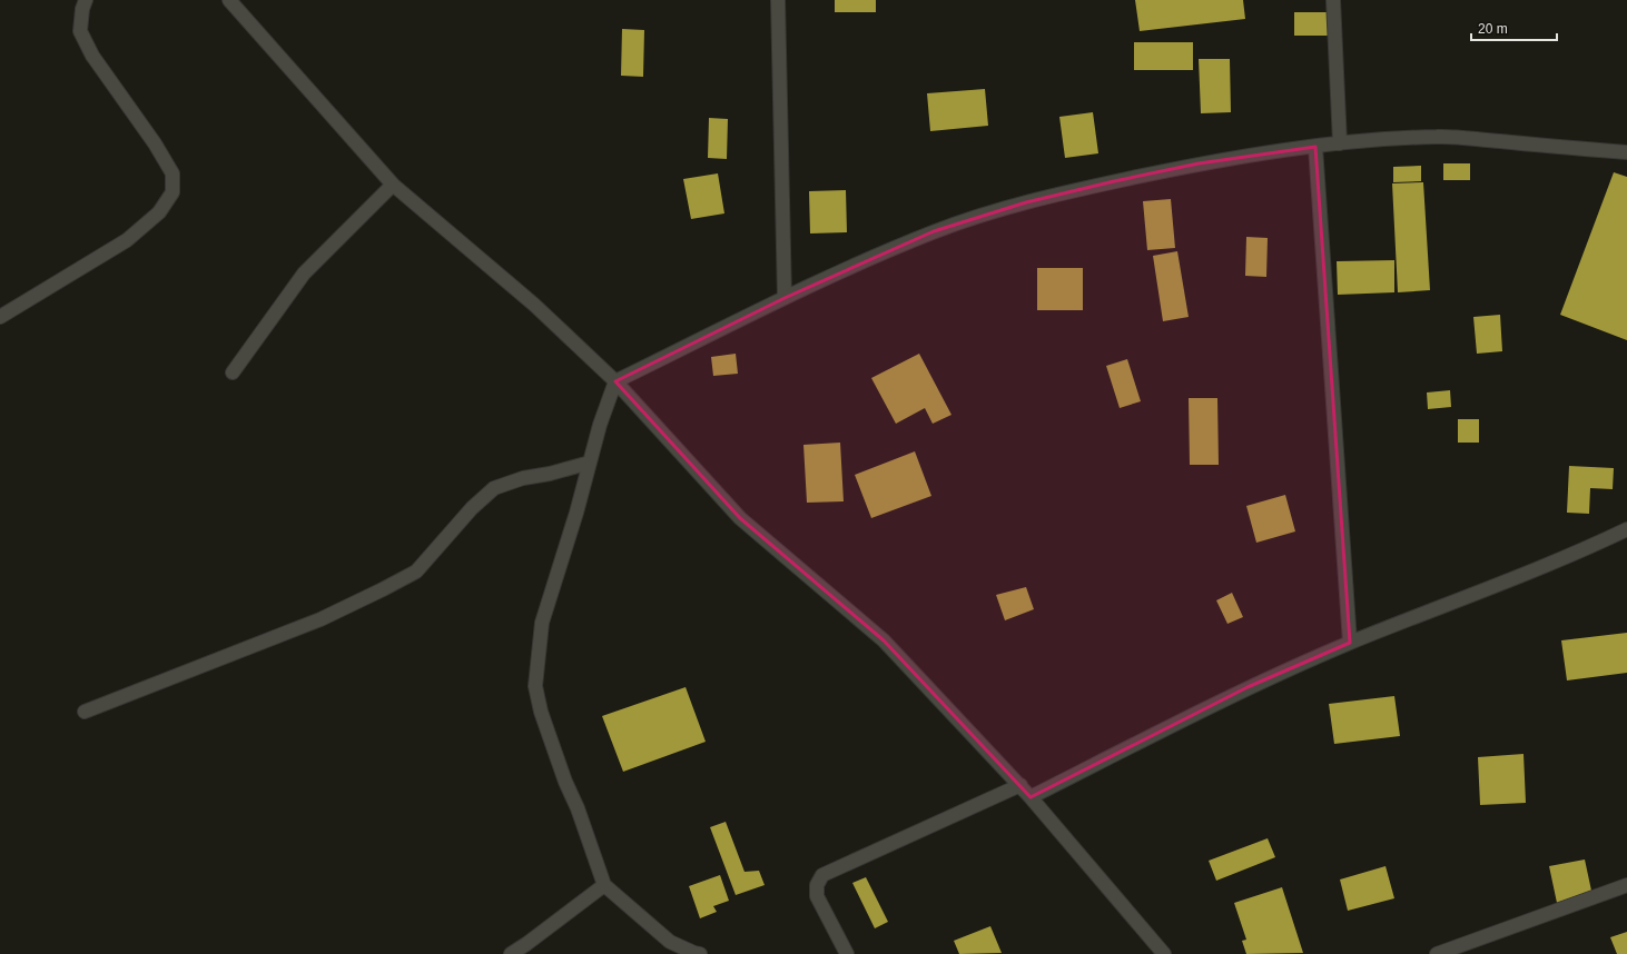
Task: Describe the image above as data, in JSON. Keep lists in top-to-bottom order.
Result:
{
  "scale_bar": "20 m"
}
